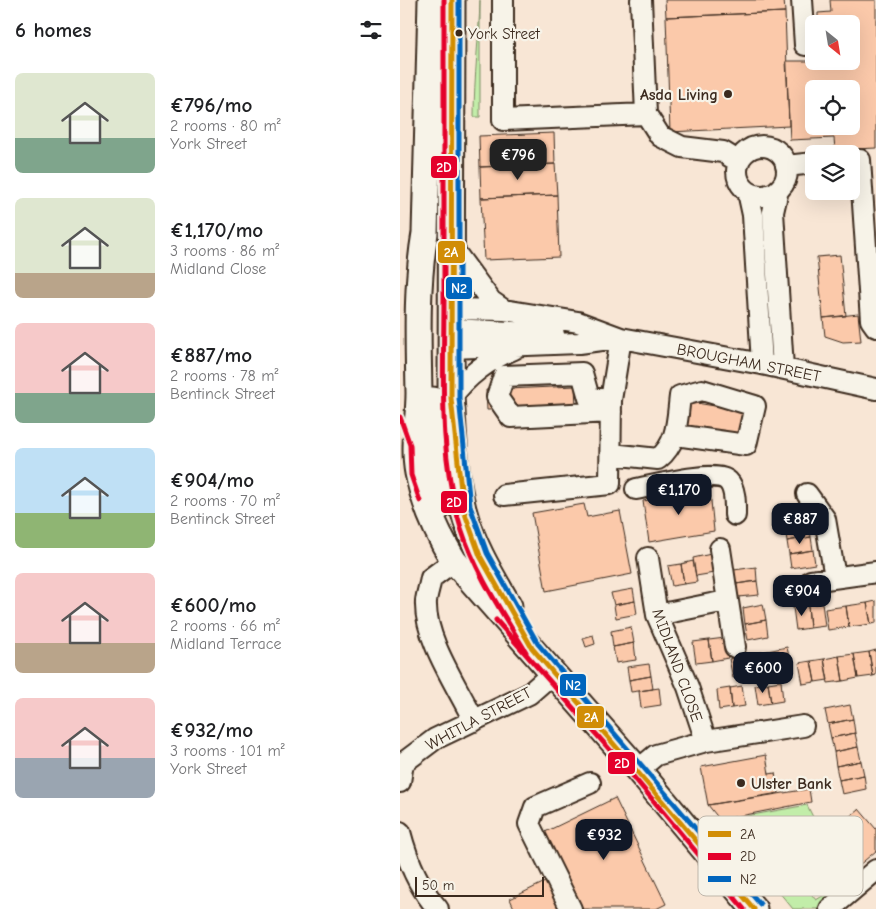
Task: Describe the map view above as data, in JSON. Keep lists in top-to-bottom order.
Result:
{
  "streets": {
    "street": ["BROUGHAM STREET", "MIDLAND CLOSE", "WHITLA STREET"]
  },
  "places": ["York Street", "Asda Living", "Ulster Bank"],
  "lines": ["transit line 2A", "transit line 2D", "transit line N2"],
  "legend": ["2A", "2D", "N2"],
  "scale_bar": "50 m",
  "north": "bottom right",
  "page": {
    "heading": "6 homes",
    "list": [
      {
        "name": "€796/mo",
        "note": "2 rooms · 80 m² · York Street"
      },
      {
        "name": "€1,170/mo",
        "note": "3 rooms · 86 m² · Midland Close"
      },
      {
        "name": "€887/mo",
        "note": "2 rooms · 78 m² · Bentinck Street"
      },
      {
        "name": "€904/mo",
        "note": "2 rooms · 70 m² · Bentinck Street"
      },
      {
        "name": "€600/mo",
        "note": "2 rooms · 66 m² · Midland Terrace"
      },
      {
        "name": "€932/mo",
        "note": "3 rooms · 101 m² · York Street"
      }
    ],
    "price": [
      "€796",
      "€1,170",
      "€887",
      "€904",
      "€600",
      "€932"
    ],
    "scale": "50 m"
  }
}
